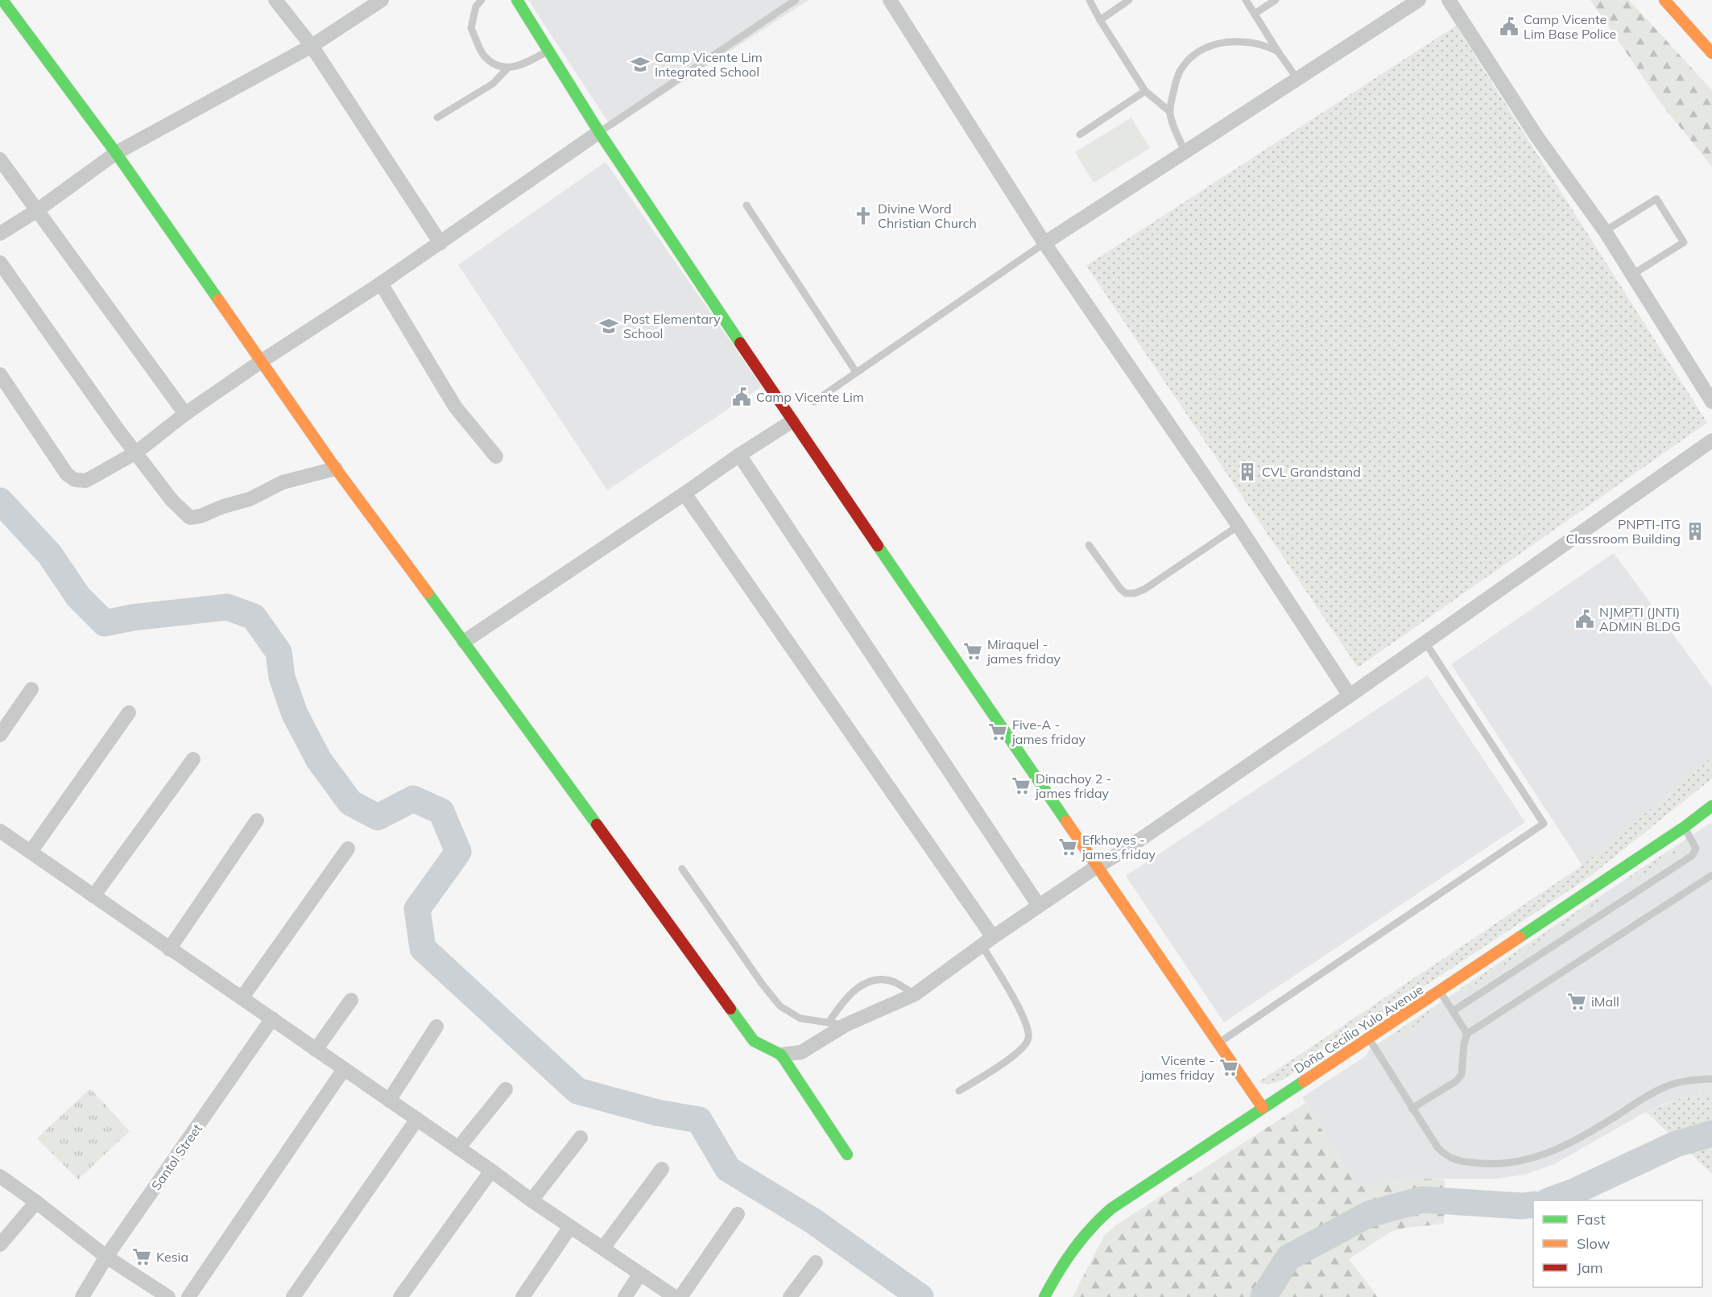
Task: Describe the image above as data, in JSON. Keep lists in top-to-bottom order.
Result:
{
  "streets": {
    "street": ["Doña Cecilia Yulo Avenue", "Santol Street"]
  },
  "places": {
    "public building": ["Camp Vicente Lim Base Police", "Camp Vicente Lim", "NJMPTI (JNTI) ADMIN BLDG"],
    "school or university": ["Camp Vicente Lim Integrated School", "Post Elementary School"],
    "church": ["Divine Word Christian Church"],
    "building": ["CVL Grandstand", "PNPTI-ITG Classroom Building"],
    "supermarket": [
      "Miraquel - james friday",
      "Five-A - james friday",
      "Dinachoy 2 - james friday",
      "Efkhayes - james friday",
      "iMall",
      "Vicente - james friday",
      "Kesia"
    ]
  },
  "legend": ["Fast", "Slow", "Jam"]
}
